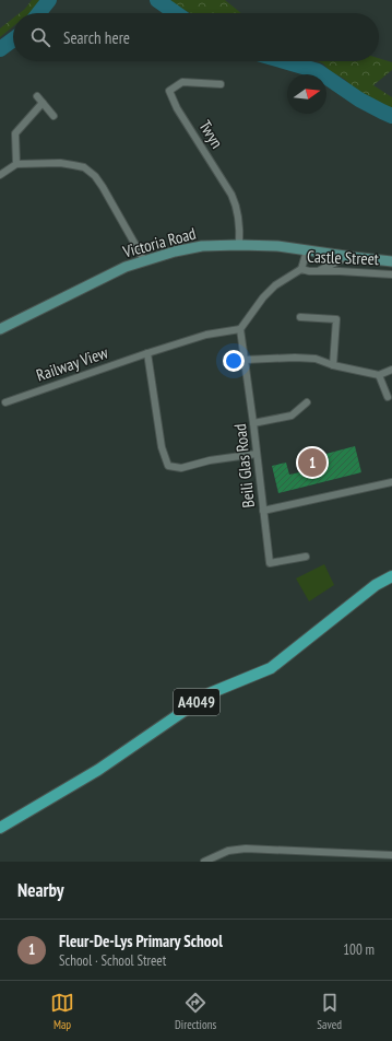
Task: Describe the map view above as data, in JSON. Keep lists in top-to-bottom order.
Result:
{
  "streets": {
    "main road": ["Victoria Road", "A4049"],
    "street": [
      "Twyn",
      "Castle Street",
      "Railway View",
      "Beili Glas Road"
    ]
  },
  "crossings": [
    ["Twyn", "Victoria Road"],
    ["Castle Street", "Railway View"],
    ["Castle Street", "Beili Glas Road"],
    ["Railway View", "Beili Glas Road"]
  ],
  "north": "right",
  "page": {
    "search": "Search here",
    "pins": "1",
    "heading": "Nearby",
    "list": [
      {
        "mark": "1",
        "name": "Fleur-De-Lys Primary School",
        "note": "School · School Street",
        "value": "100 m"
      }
    ],
    "nav": ["Map", "Directions", "Saved"]
  }
}
